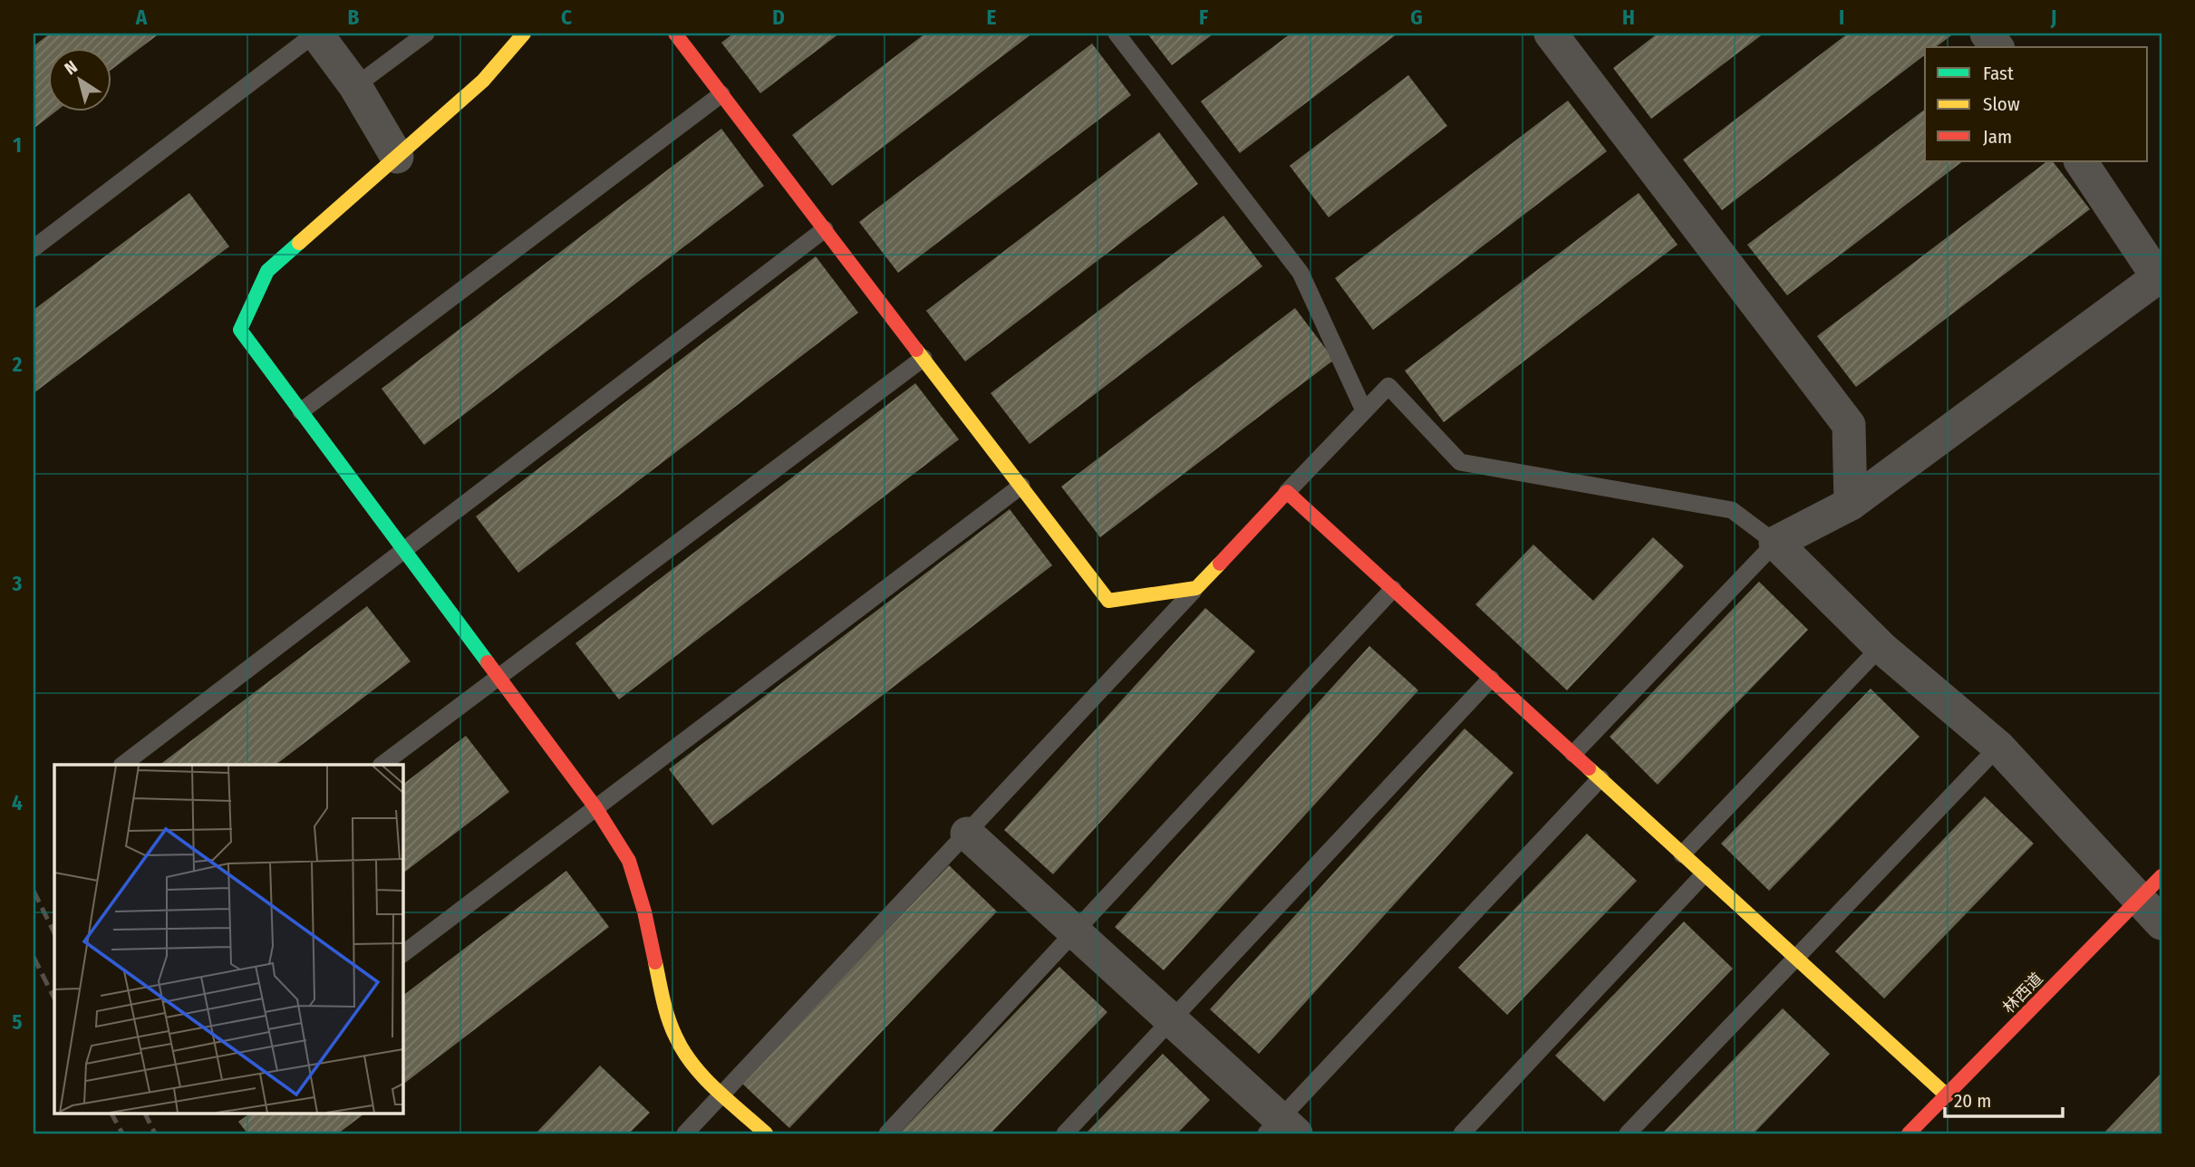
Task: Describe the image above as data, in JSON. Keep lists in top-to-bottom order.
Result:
{
  "streets": {
    "street": ["林西道"]
  },
  "legend": ["Fast", "Slow", "Jam"],
  "scale_bar": "20 m",
  "north": "top left",
  "grid": {
    "columns": [
      "A",
      "B",
      "C",
      "D",
      "E",
      "F",
      "G",
      "H",
      "I",
      "J"
    ],
    "rows": [
      "1",
      "2",
      "3",
      "4",
      "5"
    ]
  }
}
